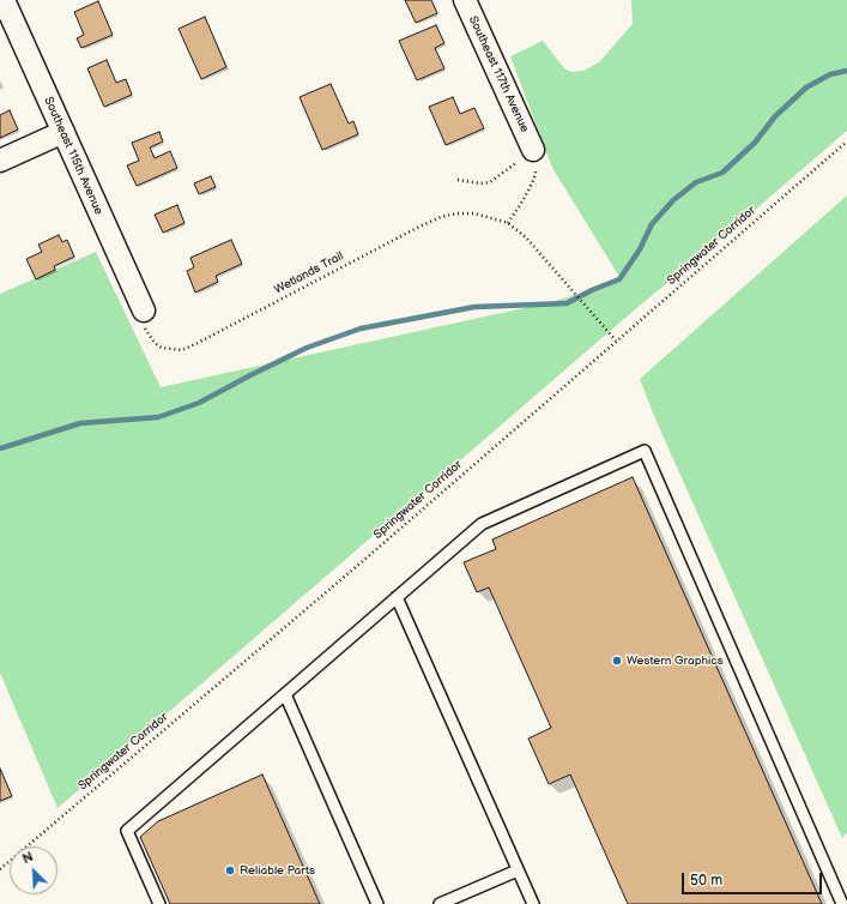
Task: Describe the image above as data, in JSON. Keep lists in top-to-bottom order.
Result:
{
  "streets": {
    "street": ["Southeast 117th Avenue", "Southeast 115th Avenue"],
    "path": ["Springwater Corridor", "Wetlands Trail"]
  },
  "crossings": [
    ["Southeast 115th Avenue", "Wetlands Trail"],
    ["Springwater Corridor", "Wetlands Trail"]
  ],
  "places": ["Western Graphics", "Reliable Parts"],
  "scale_bar": "50 m",
  "north": "top left"
}
